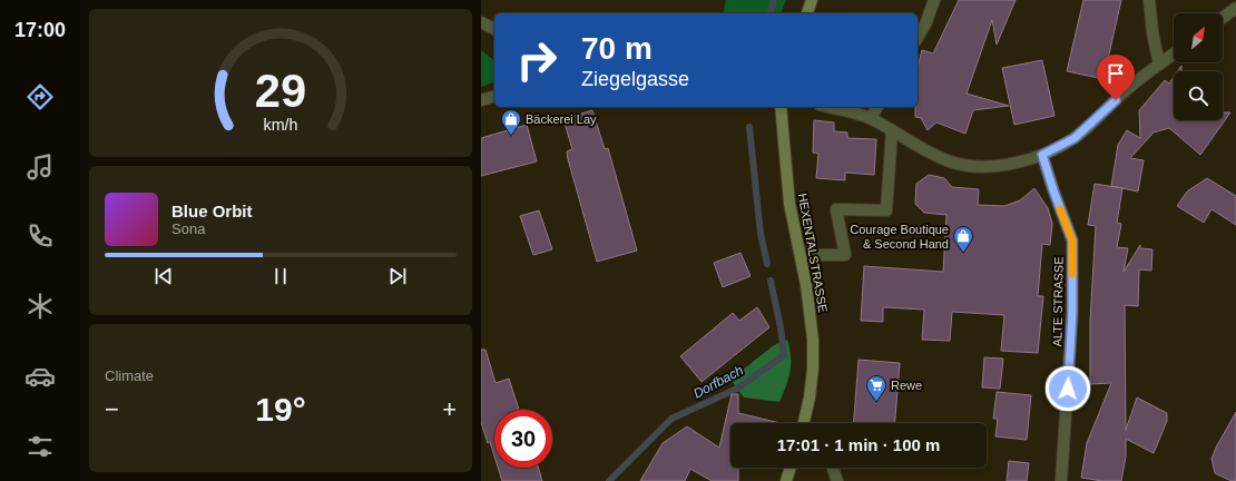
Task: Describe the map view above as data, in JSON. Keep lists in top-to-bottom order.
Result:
{
  "streets": {
    "main road": ["HEXENTALSTRASSE"],
    "street": ["ALTE STRASSE"]
  },
  "water": ["Dorfbach"],
  "places": {
    "shop": ["Bäckerei Lay", "Courage Boutique & Second Hand"],
    "supermarket": ["Rewe"]
  },
  "north": "top right",
  "page": {
    "tabs": "17:00",
    "turn": ["70 m", "Ziegelgasse"],
    "song": ["Blue Orbit", "Sona"],
    "tile": "Climate",
    "heat": ["−", "19°", "+"],
    "limit": "30",
    "trip": "17:01 · 1 min · 100 m",
    "gauge": ["29", "km/h"]
  }
}
